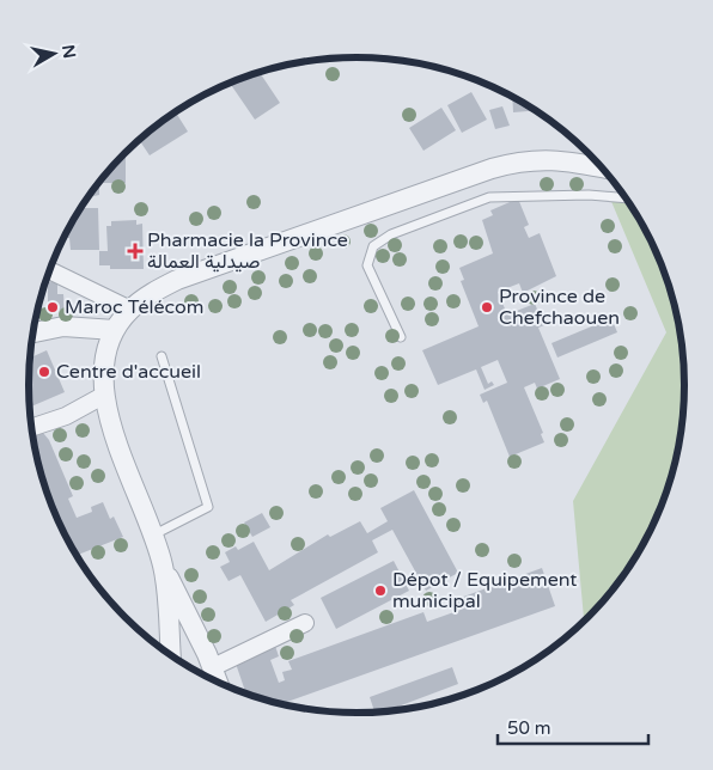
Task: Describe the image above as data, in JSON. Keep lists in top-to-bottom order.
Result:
{
  "places": {
    "health": ["Pharmacie la Province صيدلية العمالة"],
    "other": [
      "Maroc Télécom",
      "Province de Chefchaouen",
      "Centre d'accueil",
      "Dépot / Equipement municipal"
    ]
  },
  "scale_bar": "50 m",
  "north": "right"
}
